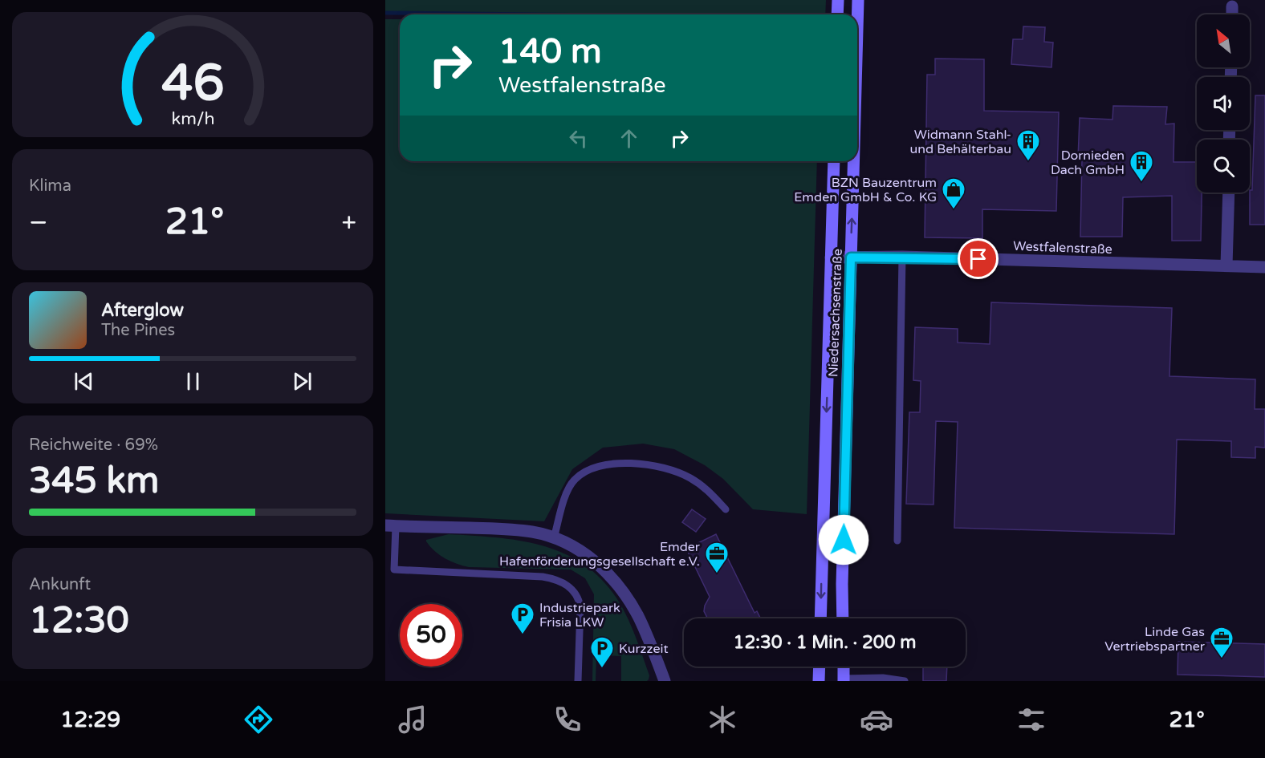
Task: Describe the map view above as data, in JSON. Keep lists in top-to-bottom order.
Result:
{
  "streets": {
    "main road": ["Niedersachsenstraße"],
    "street": ["Westfalenstraße"]
  },
  "crossings": [
    ["Westfalenstraße", "Niedersachsenstraße"]
  ],
  "places": {
    "building": ["Widmann Stahl- und Behälterbau", "Dornieden Dach GmbH"],
    "shop": ["BZN Bauzentrum Emden GmbH & Co. KG"],
    "office": ["Emder Hafenförderungsgesellschaft e.V.", "Linde Gas Vertriebspartner"],
    "parking": ["Industriepark Frisia LKW", "Kurzzeit"]
  },
  "north": "top left",
  "page": {
    "turn": ["140 m", "Westfalenstraße"],
    "tile": [
      "Klima",
      ["Reichweite · 69%", "345 km"],
      ["Ankunft", "12:30"]
    ],
    "heat": ["−", "21°", "+"],
    "song": ["Afterglow", "The Pines"],
    "limit": "50",
    "trip": "12:30 · 1 Min. · 200 m",
    "tabs": ["12:29", "21°"],
    "gauge": ["46", "km/h"]
  }
}
